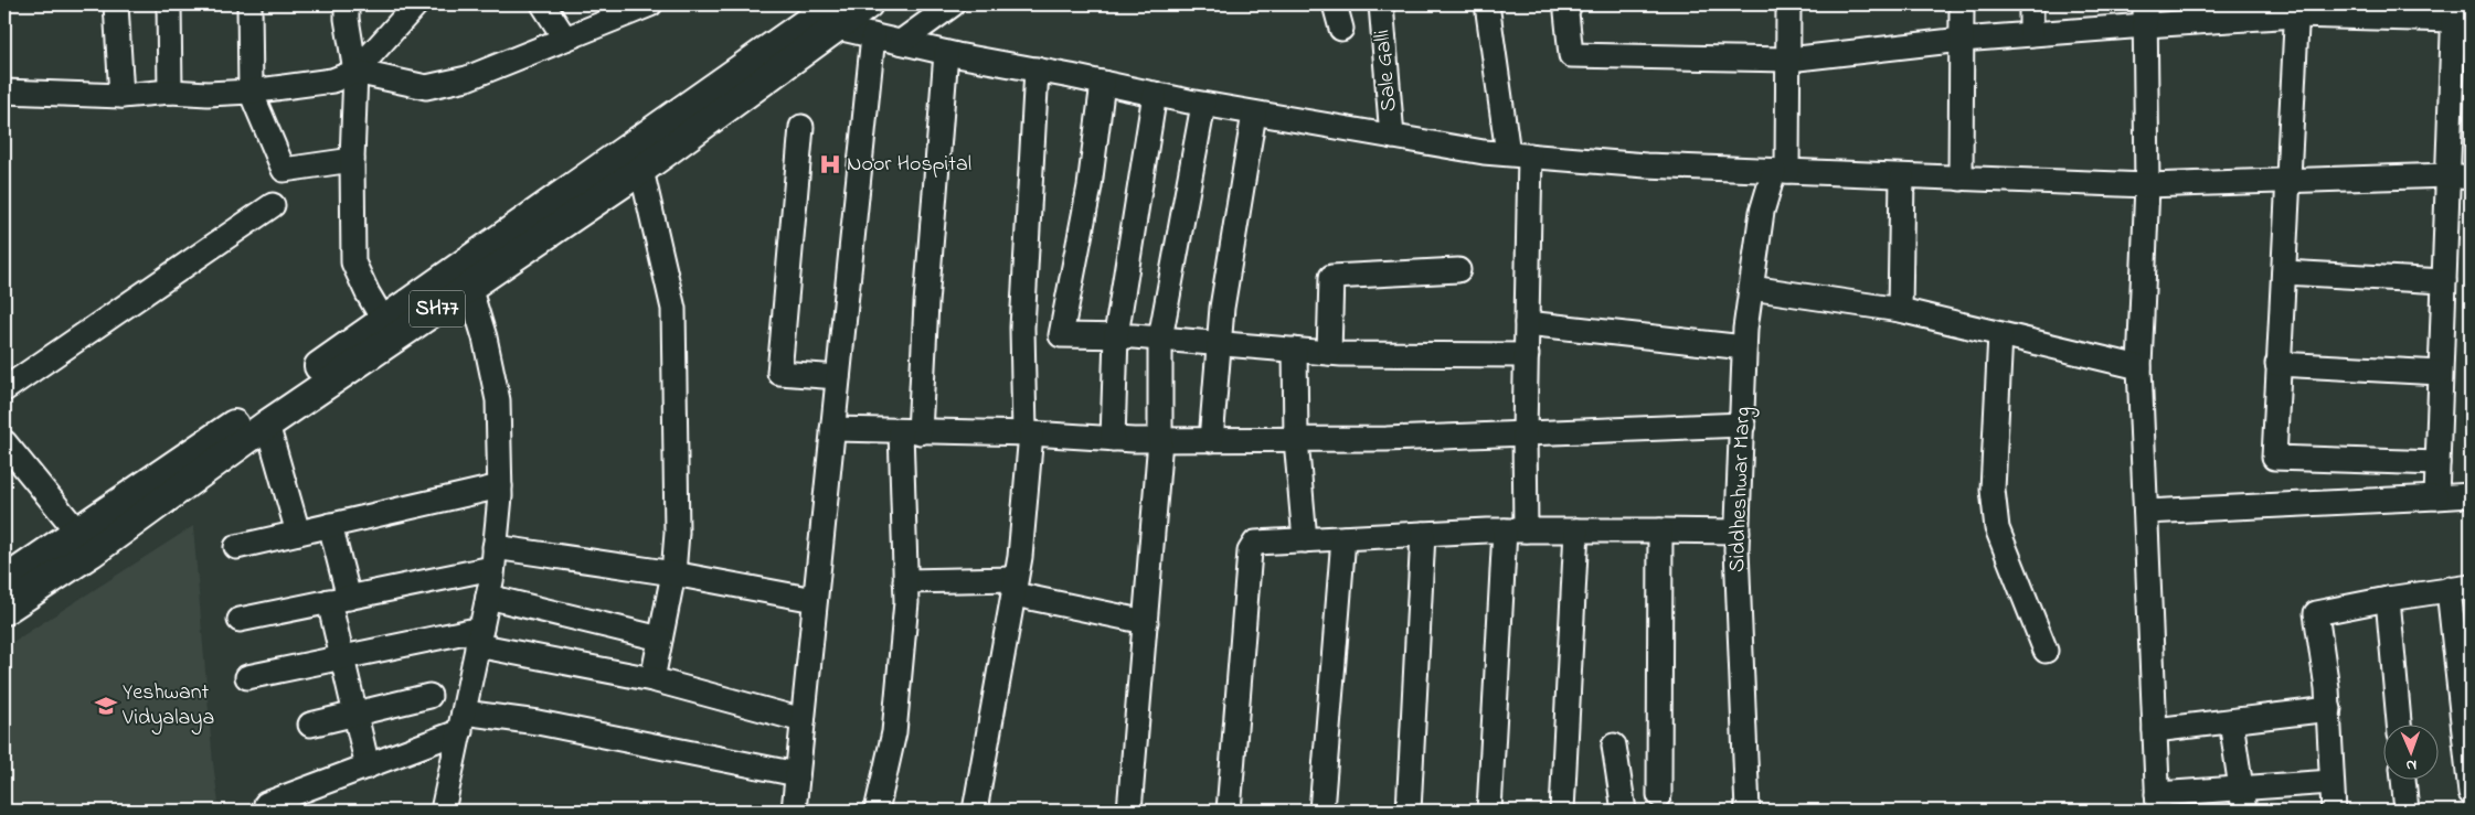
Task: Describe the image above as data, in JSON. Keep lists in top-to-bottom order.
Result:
{
  "streets": {
    "main road": ["SH77"],
    "street": ["Sale Galli", "Siddheshwar Marg"]
  },
  "places": {
    "hospital": ["Noor Hospital"],
    "school or university": ["Yeshwant Vidyalaya"]
  },
  "north": "bottom"
}
